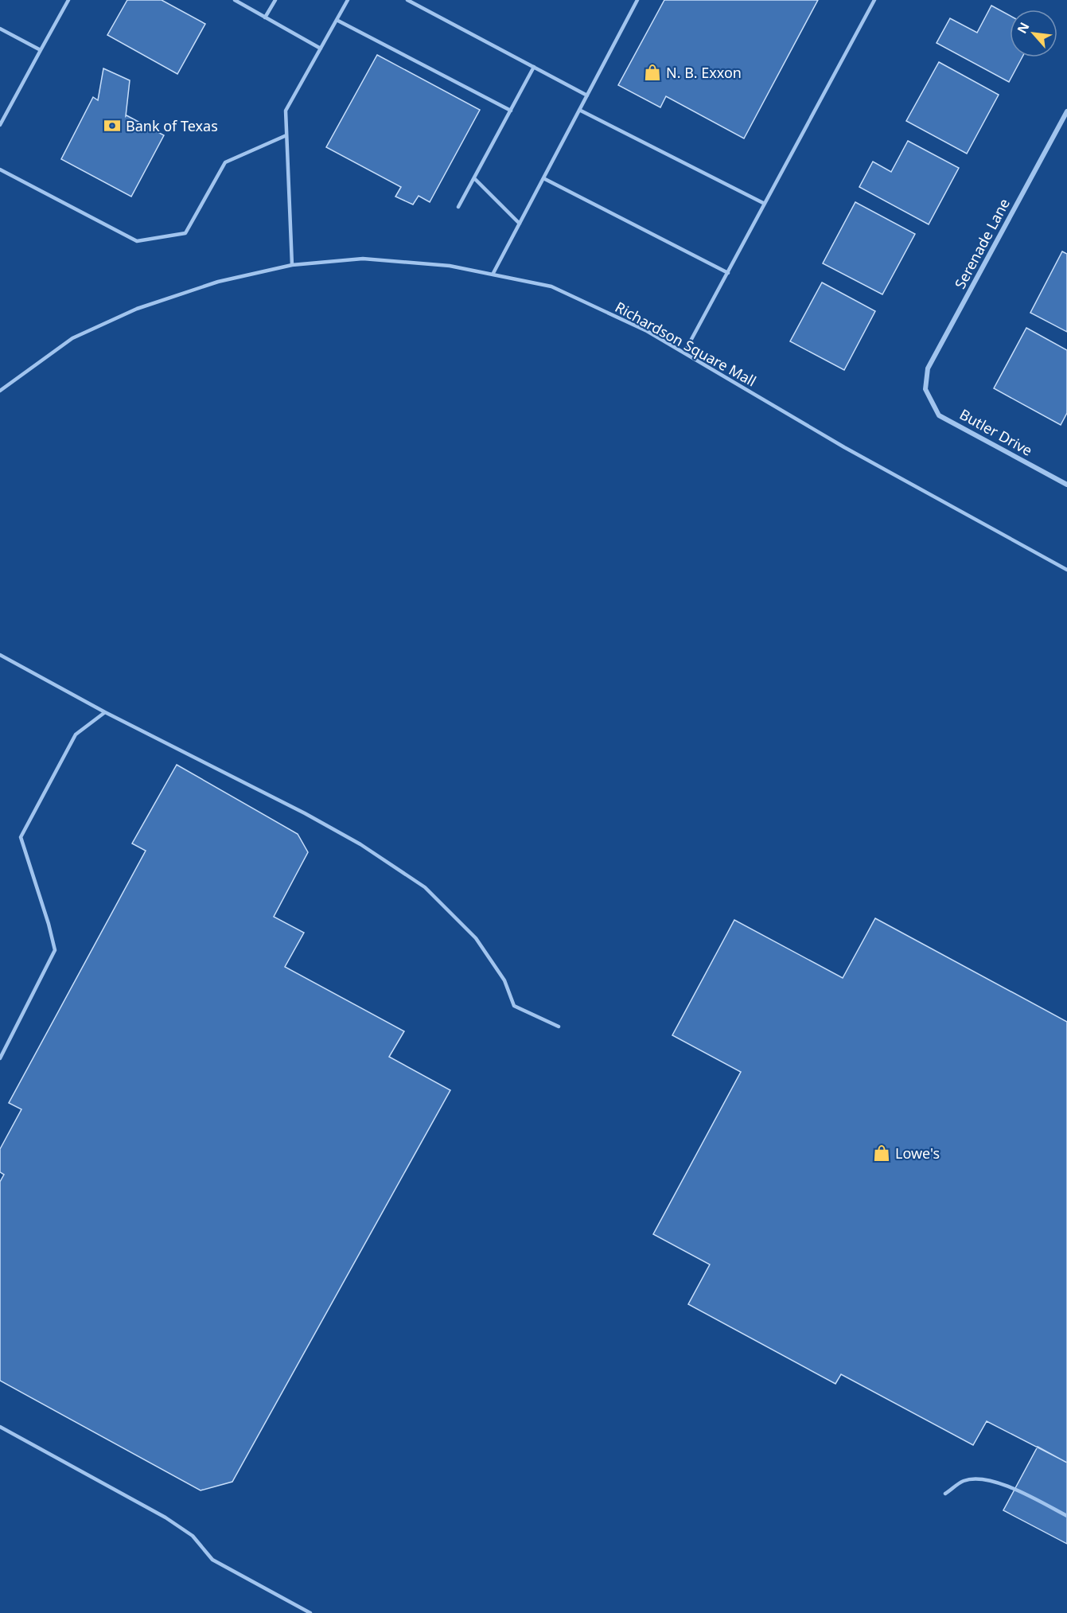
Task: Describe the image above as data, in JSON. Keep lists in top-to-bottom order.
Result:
{
  "streets": {
    "street": ["Serenade Lane", "Butler Drive"],
    "lane": ["Richardson Square Mall"]
  },
  "crossings": [
    ["Serenade Lane", "Butler Drive"]
  ],
  "places": {
    "shop": ["N. B. Exxon", "Lowe's"],
    "bank": ["Bank of Texas"]
  },
  "north": "top left"
}
